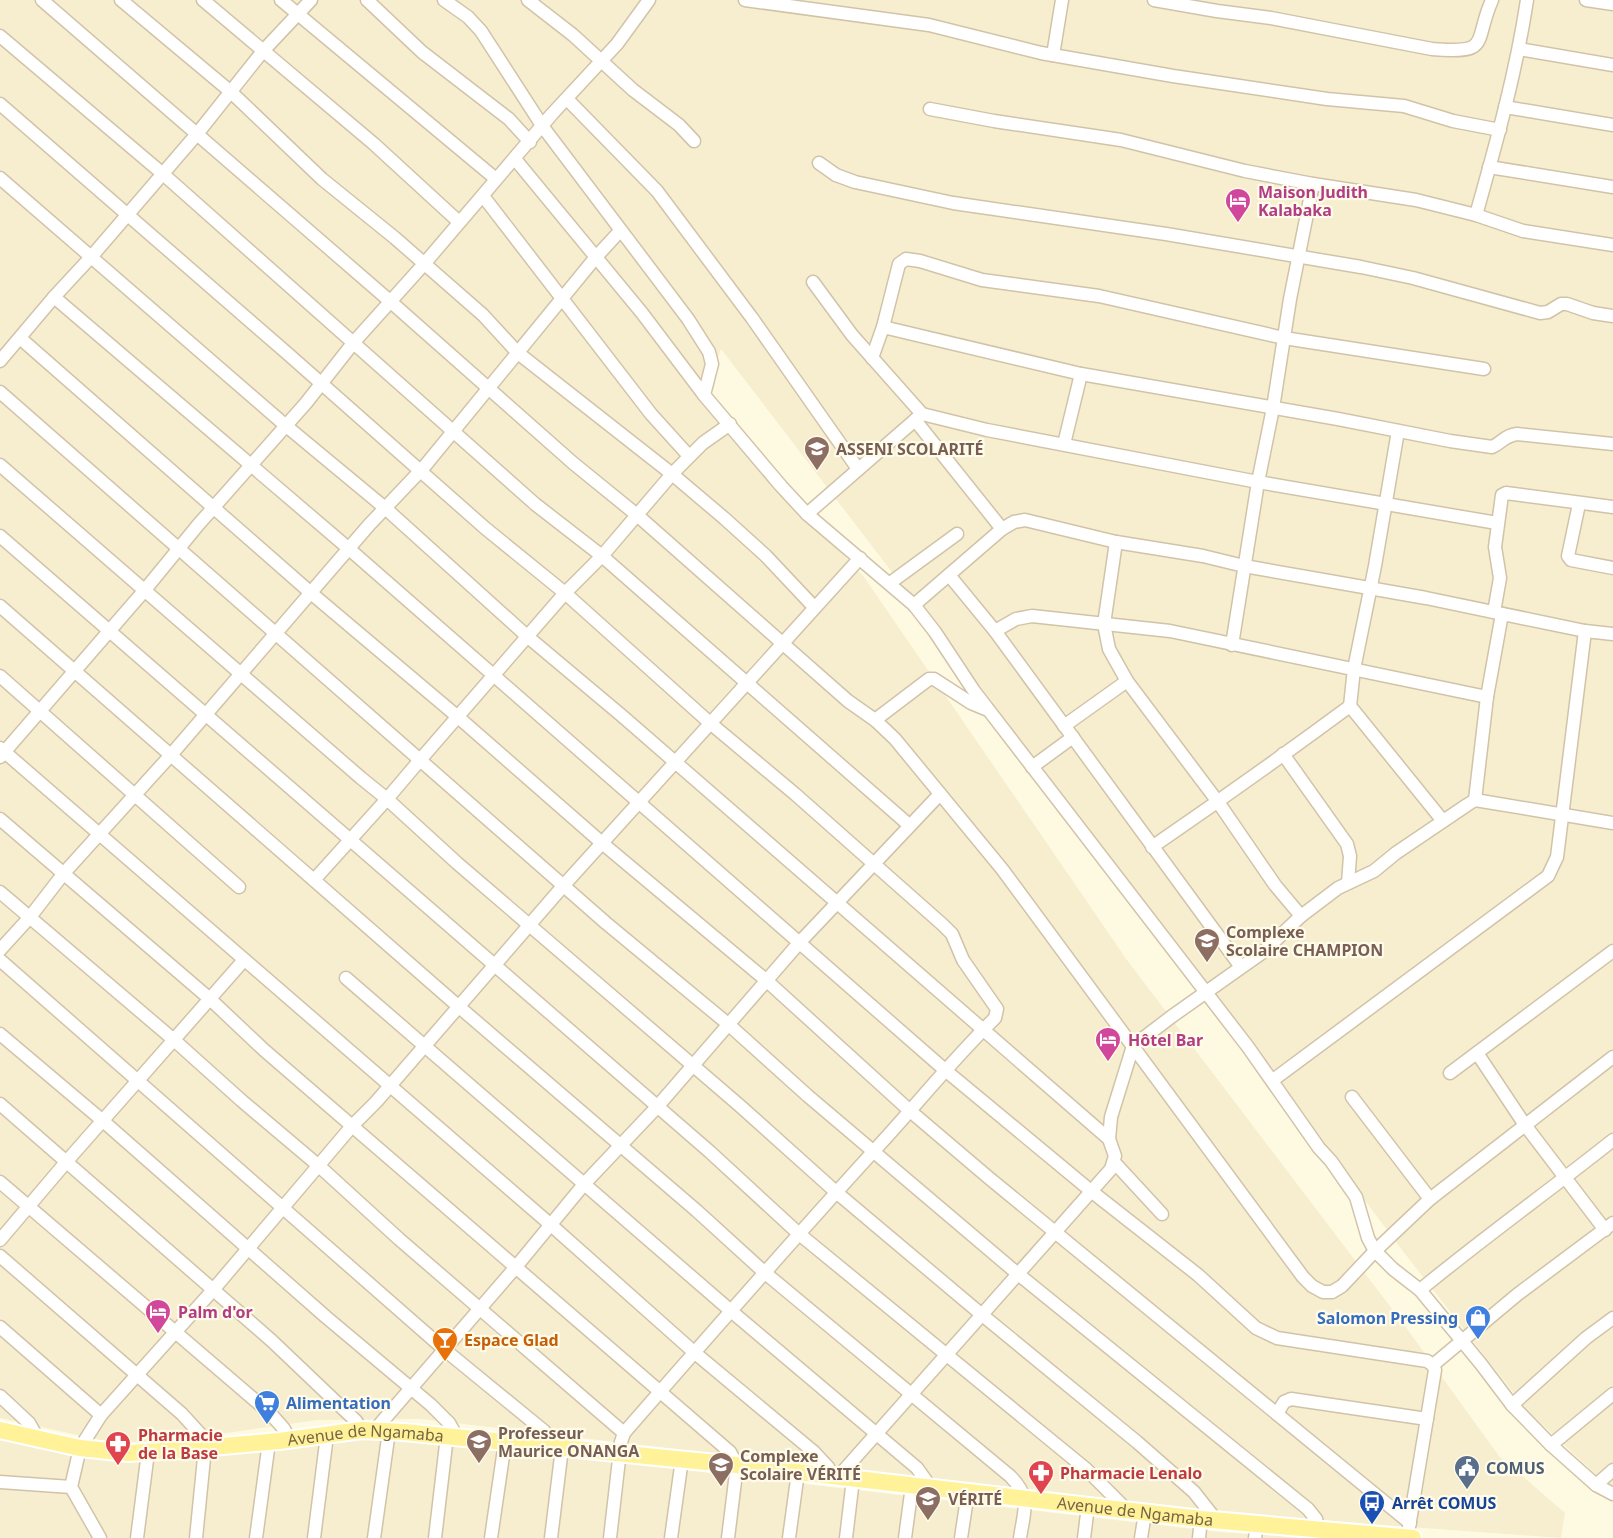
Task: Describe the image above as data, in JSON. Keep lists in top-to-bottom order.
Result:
{
  "streets": {
    "main road": ["Avenue de Ngamaba"]
  },
  "places": {
    "hotel": ["Maison Judith Kalabaka", "Hôtel Bar", "Palm d'or"],
    "school or university": [
      "ASSENI SCOLARITÉ",
      "Complexe Scolaire CHAMPION",
      "Professeur Maurice ONANGA",
      "Complexe Scolaire VÉRITÉ",
      "VÉRITÉ"
    ],
    "shop": ["Salomon Pressing"],
    "bar": ["Espace Glad"],
    "supermarket": ["Alimentation"],
    "pharmacy": ["Pharmacie de la Base", "Pharmacie Lenalo"],
    "public building": ["COMUS"],
    "bus stop": ["Arrêt COMUS"]
  }
}
